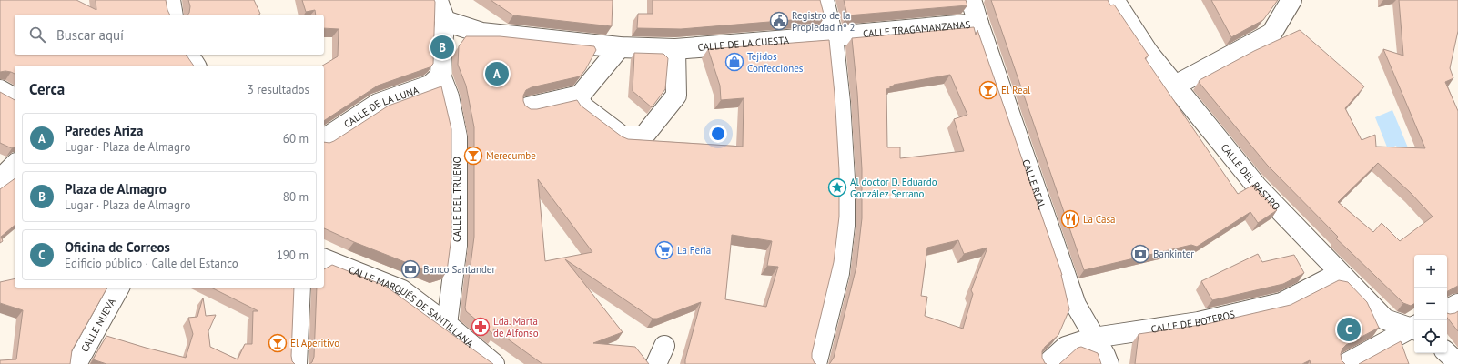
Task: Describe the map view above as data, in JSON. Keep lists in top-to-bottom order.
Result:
{
  "streets": {
    "street": [
      "CALLE TRAGAMANZANAS",
      "CALLE DE LA CUESTA",
      "CALLE DE LA LUNA",
      "CALLE DEL RASTRO",
      "CALLE REAL",
      "CALLE DEL TRUENO",
      "CALLE MARQUÉS DE SANTILLANA",
      "CALLE DE BOTEROS",
      "CALLE NUEVA"
    ]
  },
  "crossings": [
    ["CALLE TRAGAMANZANAS", "CALLE DE LA CUESTA"],
    ["CALLE TRAGAMANZANAS", "CALLE REAL"],
    ["CALLE DE LA LUNA", "CALLE DEL TRUENO"],
    ["CALLE DEL RASTRO", "CALLE DE BOTEROS"],
    ["CALLE REAL", "CALLE DE BOTEROS"],
    ["CALLE DEL TRUENO", "CALLE MARQUÉS DE SANTILLANA"]
  ],
  "places": {
    "public building": ["Registro de la Propiedad nº 2"],
    "shop": ["Tejidos Confecciones"],
    "bar": ["El Real", "Merecumbe", "El Aperitivo"],
    "place": ["Al doctor D. Eduardo González Serrano"],
    "restaurant": ["La Casa"],
    "supermarket": ["La Feria"],
    "bank": ["Bankinter", "Banco Santander"],
    "pharmacy": ["Lda. Marta de Alfonso"]
  },
  "page": {
    "search": "Buscar aquí",
    "pins": ["B", "A", "C"],
    "heading": ["Cerca", "3 resultados"],
    "list": [
      {
        "mark": "A",
        "name": "Paredes Ariza",
        "note": "Lugar · Plaza de Almagro",
        "value": "60 m"
      },
      {
        "mark": "B",
        "name": "Plaza de Almagro",
        "note": "Lugar · Plaza de Almagro",
        "value": "80 m"
      },
      {
        "mark": "C",
        "name": "Oficina de Correos",
        "note": "Edificio público · Calle del Estanco",
        "value": "190 m"
      }
    ],
    "map_buttons": ["+", "−"]
  }
}
